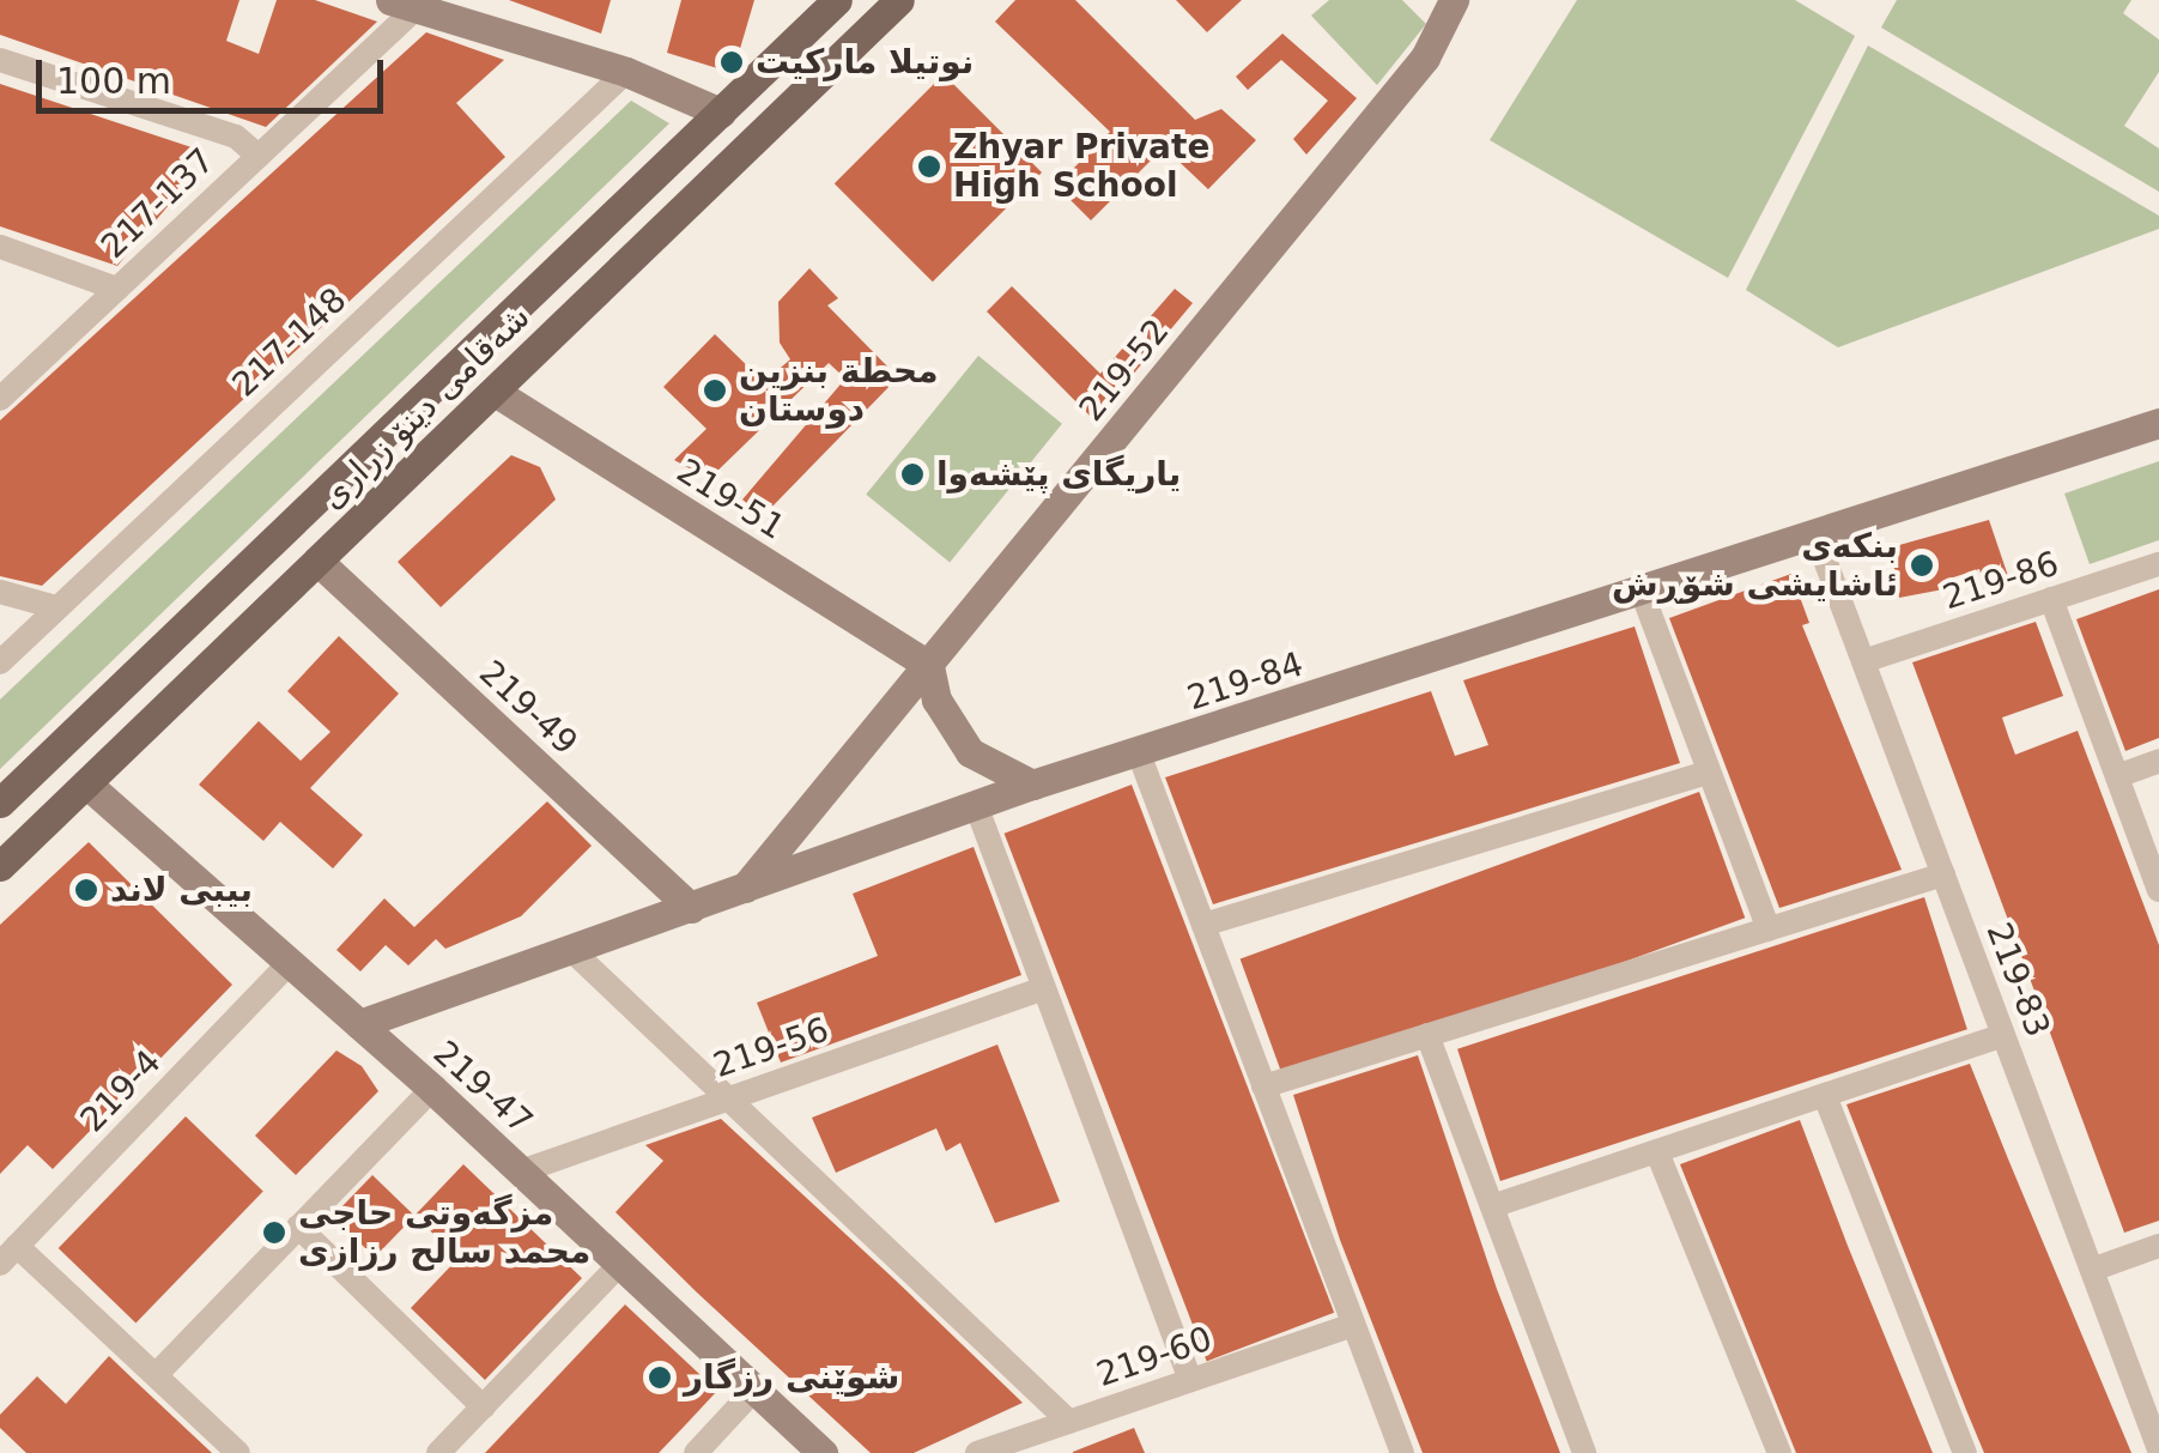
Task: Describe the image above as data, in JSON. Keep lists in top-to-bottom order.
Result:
{
  "streets": {
    "main road": ["شەقامی دینۆ زراری"],
    "street": [
      "217-137",
      "217-148",
      "219-52",
      "219-51",
      "219-86",
      "219-84",
      "219-49",
      "219-83",
      "219-56",
      "219-47",
      "219-4",
      "219-60"
    ]
  },
  "crossings": [
    ["219-52", "219-51"],
    ["219-52", "219-84"],
    ["شەقامی دینۆ زراری", "219-51"],
    ["شەقامی دینۆ زراری", "219-49"],
    ["شەقامی دینۆ زراری", "219-47"],
    ["219-86", "219-83"],
    ["219-84", "219-49"],
    ["219-84", "219-83"],
    ["219-84", "219-47"],
    ["219-56", "219-47"],
    ["219-47", "219-4"]
  ],
  "places": [
    "نوتیلا مارکیت",
    "Zhyar Private High School",
    "محطة بنزين دوستان",
    "یاریگای پێشەوا",
    "بنکەی ئاشایشی شۆڕش",
    "بيبى لاند",
    "مزگەوتی حاجی محمد سالح رزازی",
    "شوێنی رزگار"
  ],
  "scale_bar": "100 m"
}
